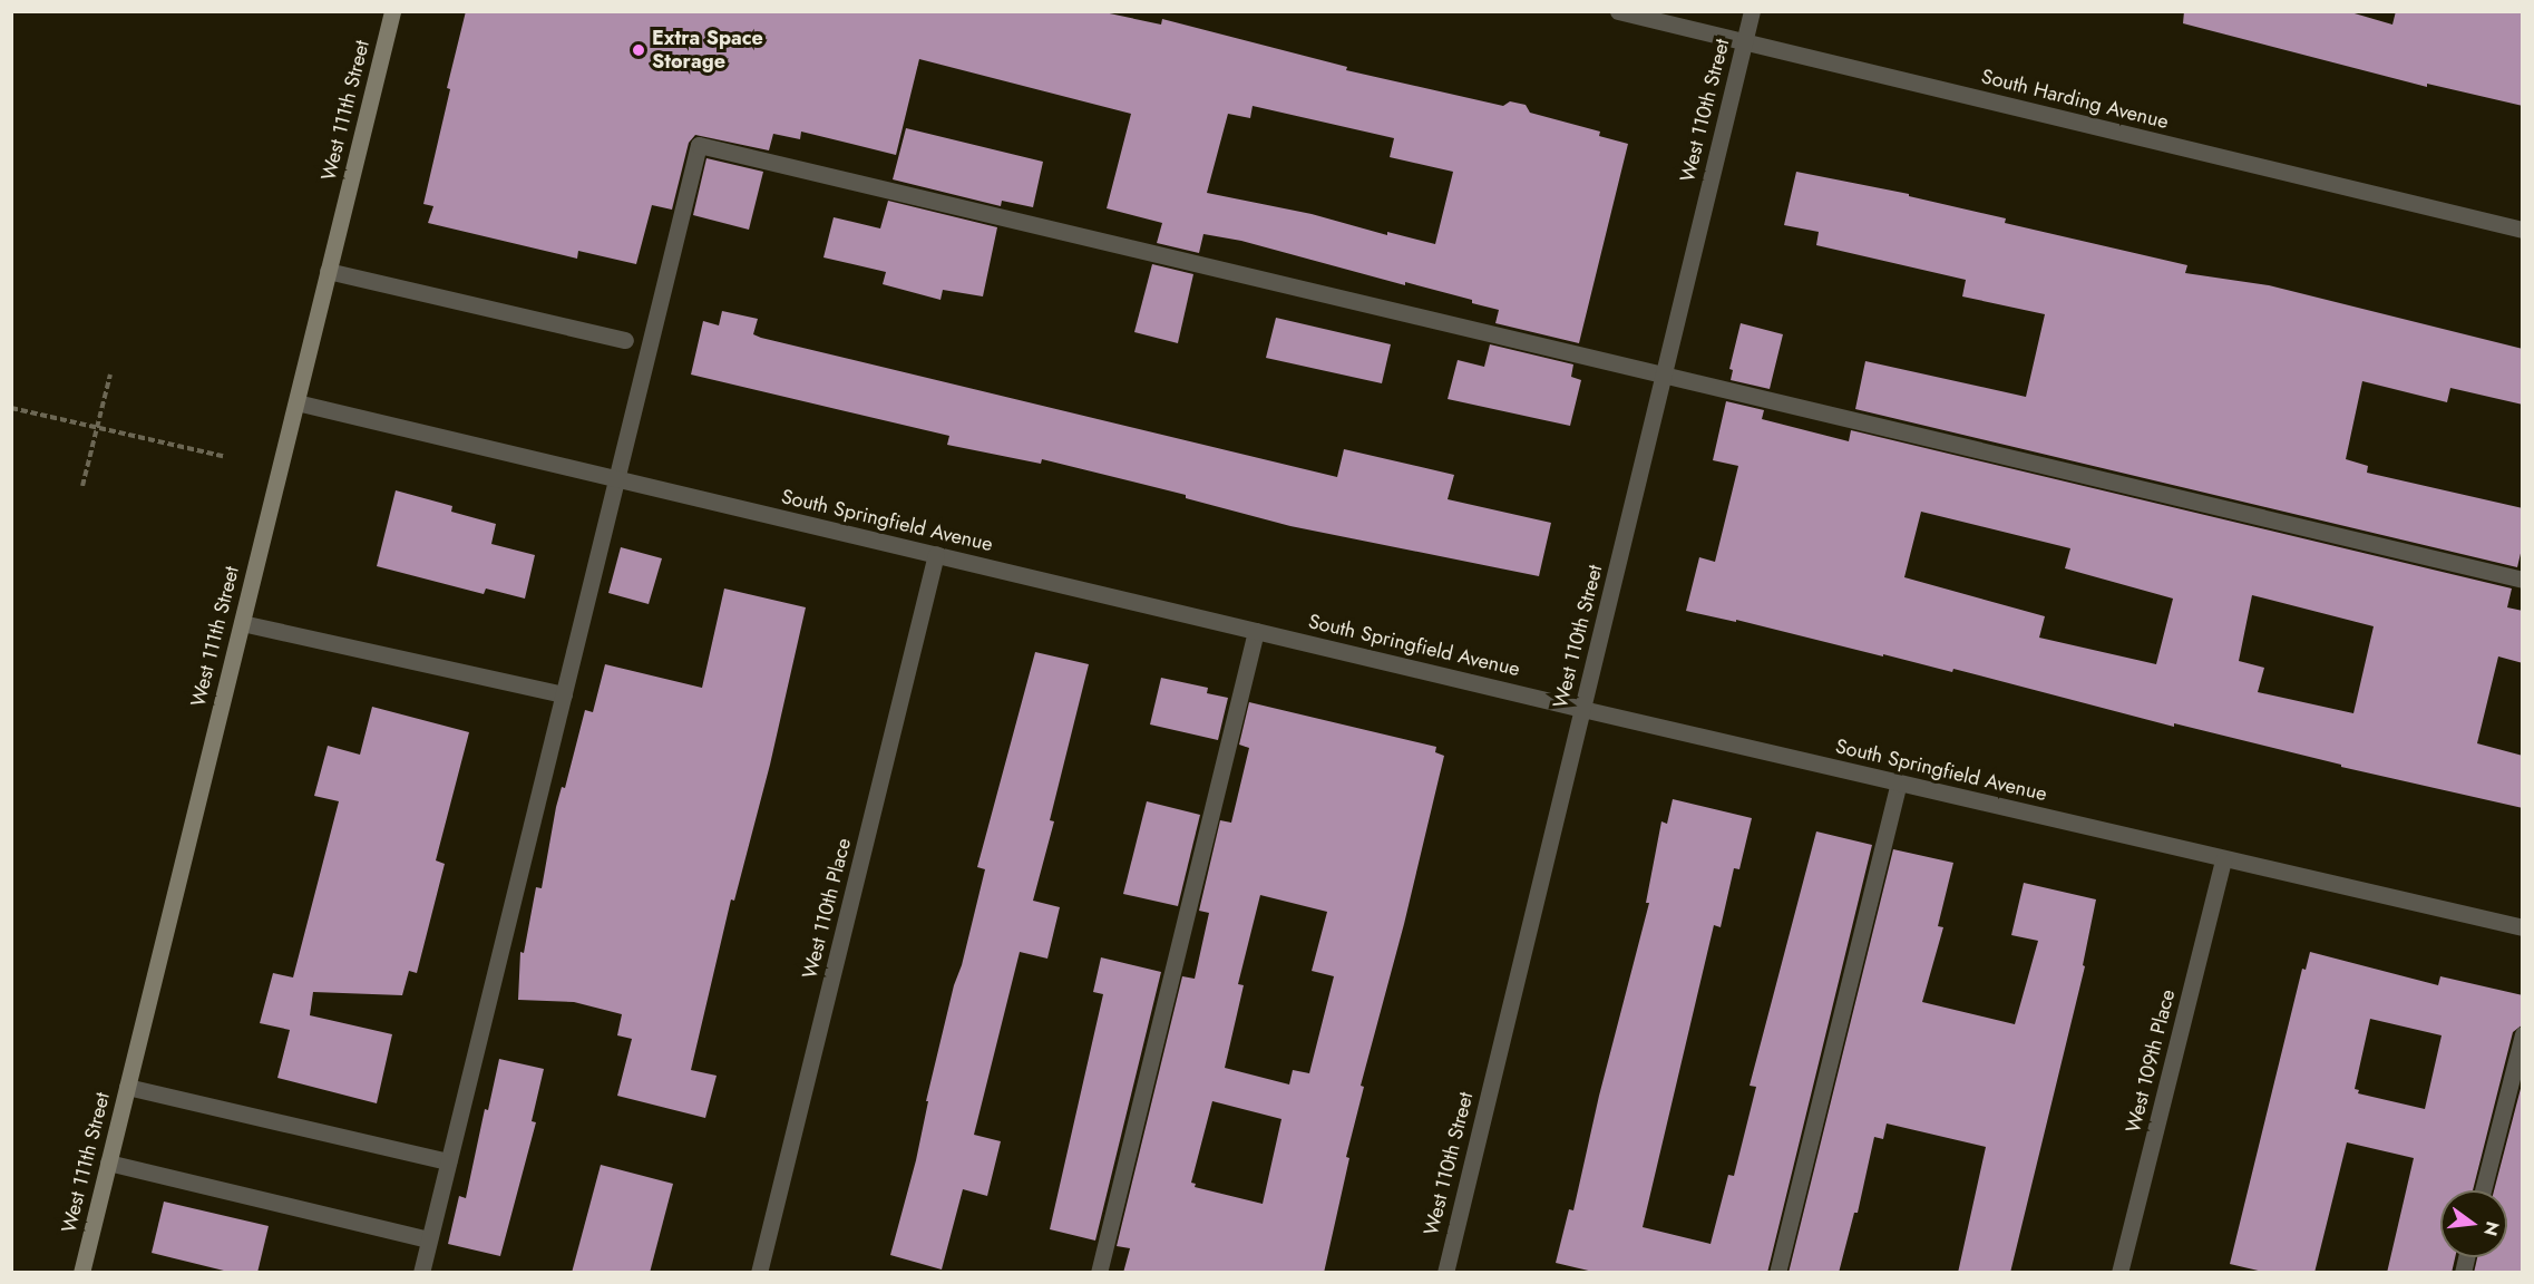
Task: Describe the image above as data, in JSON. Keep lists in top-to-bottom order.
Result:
{
  "streets": {
    "main road": ["West 111th Street"],
    "street": [
      "South Harding Avenue",
      "West 110th Street",
      "South Springfield Avenue",
      "West 110th Place",
      "West 109th Place"
    ]
  },
  "crossings": [
    ["South Harding Avenue", "West 110th Street"],
    ["West 111th Street", "South Springfield Avenue"],
    ["West 110th Street", "South Springfield Avenue"],
    ["South Springfield Avenue", "West 110th Place"],
    ["South Springfield Avenue", "West 109th Place"]
  ],
  "places": ["Extra Space Storage"],
  "north": "right"
}
